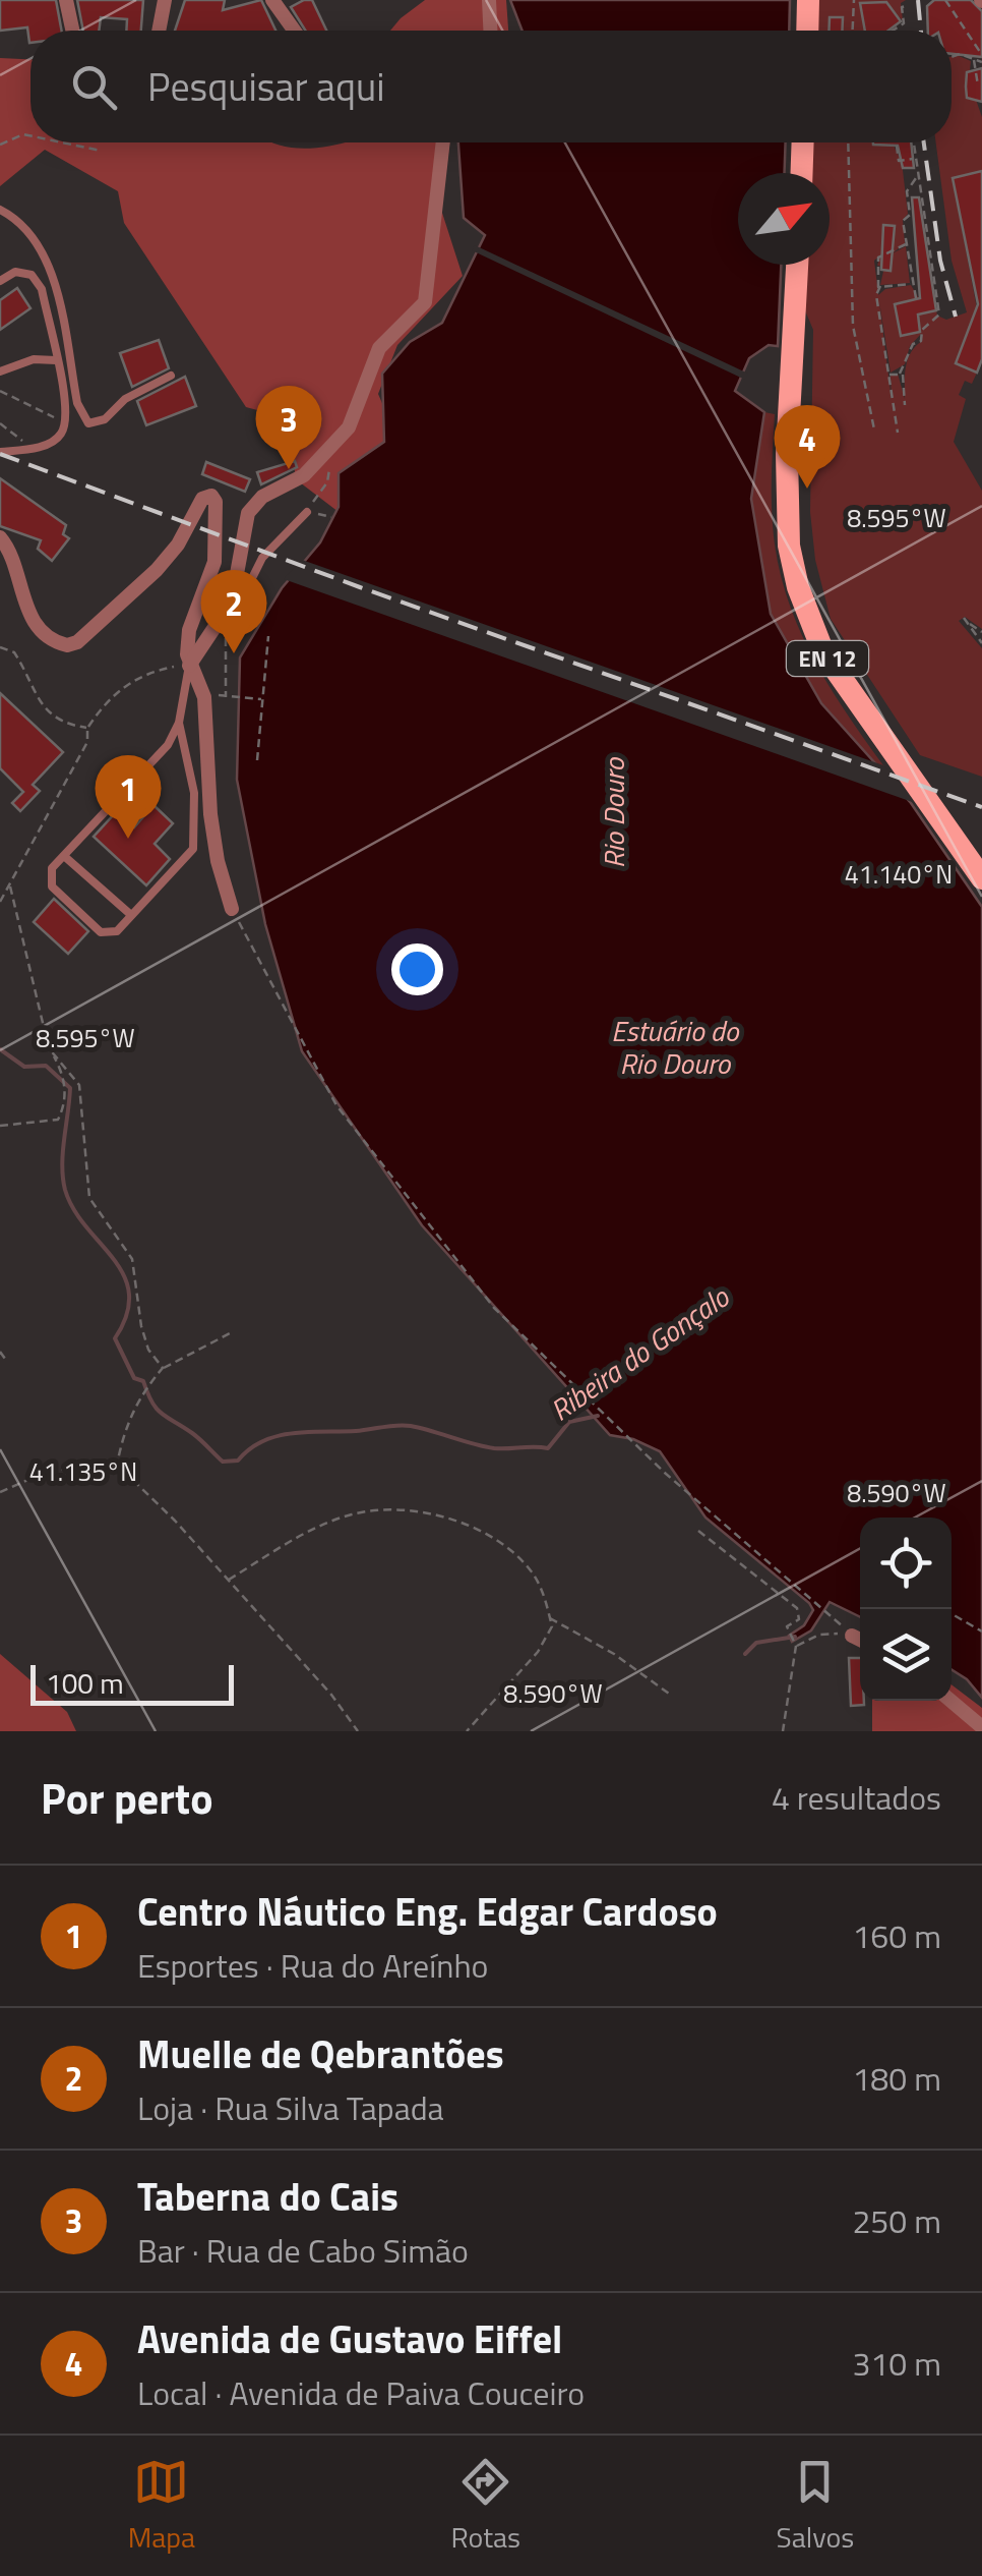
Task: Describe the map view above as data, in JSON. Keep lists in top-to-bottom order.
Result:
{
  "streets": {
    "main road": ["EN 12"]
  },
  "water": ["Rio Douro", "Estuário do Rio Douro", "Ribeira do Gonçalo"],
  "scale_bar": "100 m",
  "north": "top right",
  "page": {
    "search": "Pesquisar aqui",
    "pins": [
      "3",
      "4",
      "2",
      "1"
    ],
    "scale": "100 m",
    "heading": ["Por perto", "4 resultados"],
    "list": [
      {
        "mark": "1",
        "name": "Centro Náutico Eng. Edgar Cardoso",
        "note": "Esportes · Rua do Areínho",
        "value": "160 m"
      },
      {
        "mark": "2",
        "name": "Muelle de Qebrantões",
        "note": "Loja · Rua Silva Tapada",
        "value": "180 m"
      },
      {
        "mark": "3",
        "name": "Taberna do Cais",
        "note": "Bar · Rua de Cabo Simão",
        "value": "250 m"
      },
      {
        "mark": "4",
        "name": "Avenida de Gustavo Eiffel",
        "note": "Local · Avenida de Paiva Couceiro",
        "value": "310 m"
      }
    ],
    "nav": ["Mapa", "Rotas", "Salvos"]
  },
  "coordinates": [
    "8.595°W",
    "41.140°N",
    "41.135°N",
    "8.590°W"
  ]
}
